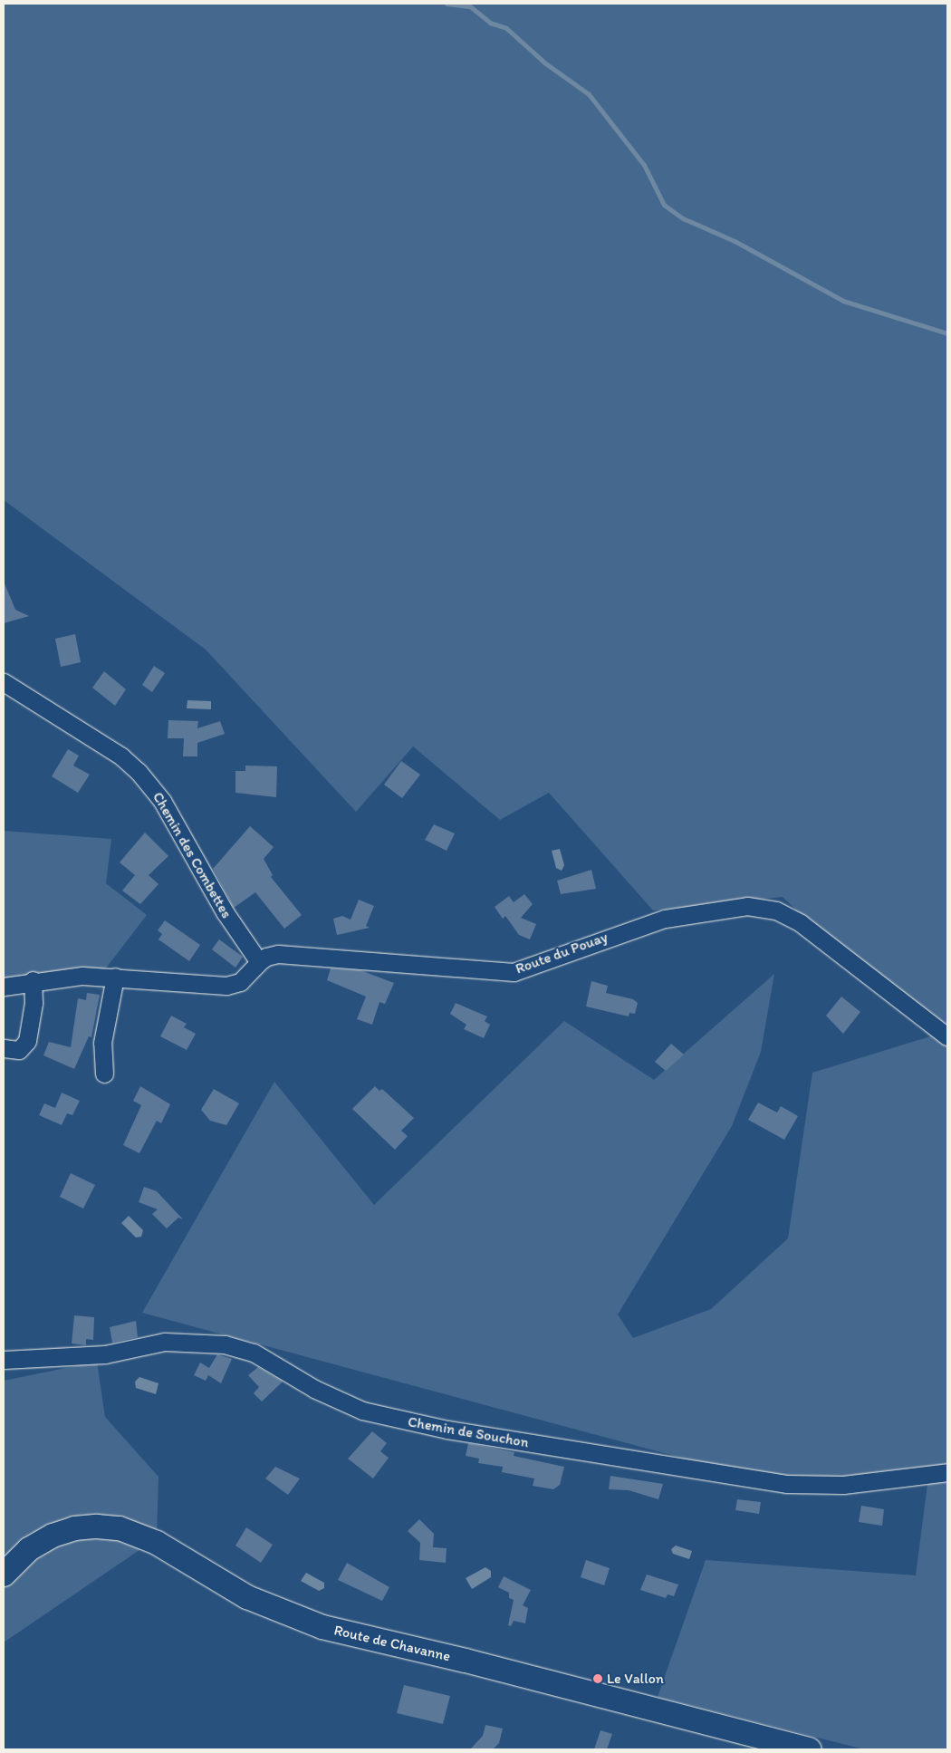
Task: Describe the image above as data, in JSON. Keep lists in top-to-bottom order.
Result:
{
  "streets": {
    "main road": ["Route de Chavanne"],
    "street": ["Chemin des Combettes", "Route du Pouay", "Chemin de Souchon"]
  },
  "crossings": [
    ["Chemin des Combettes", "Route du Pouay"]
  ],
  "places": ["Le Vallon"]
}
